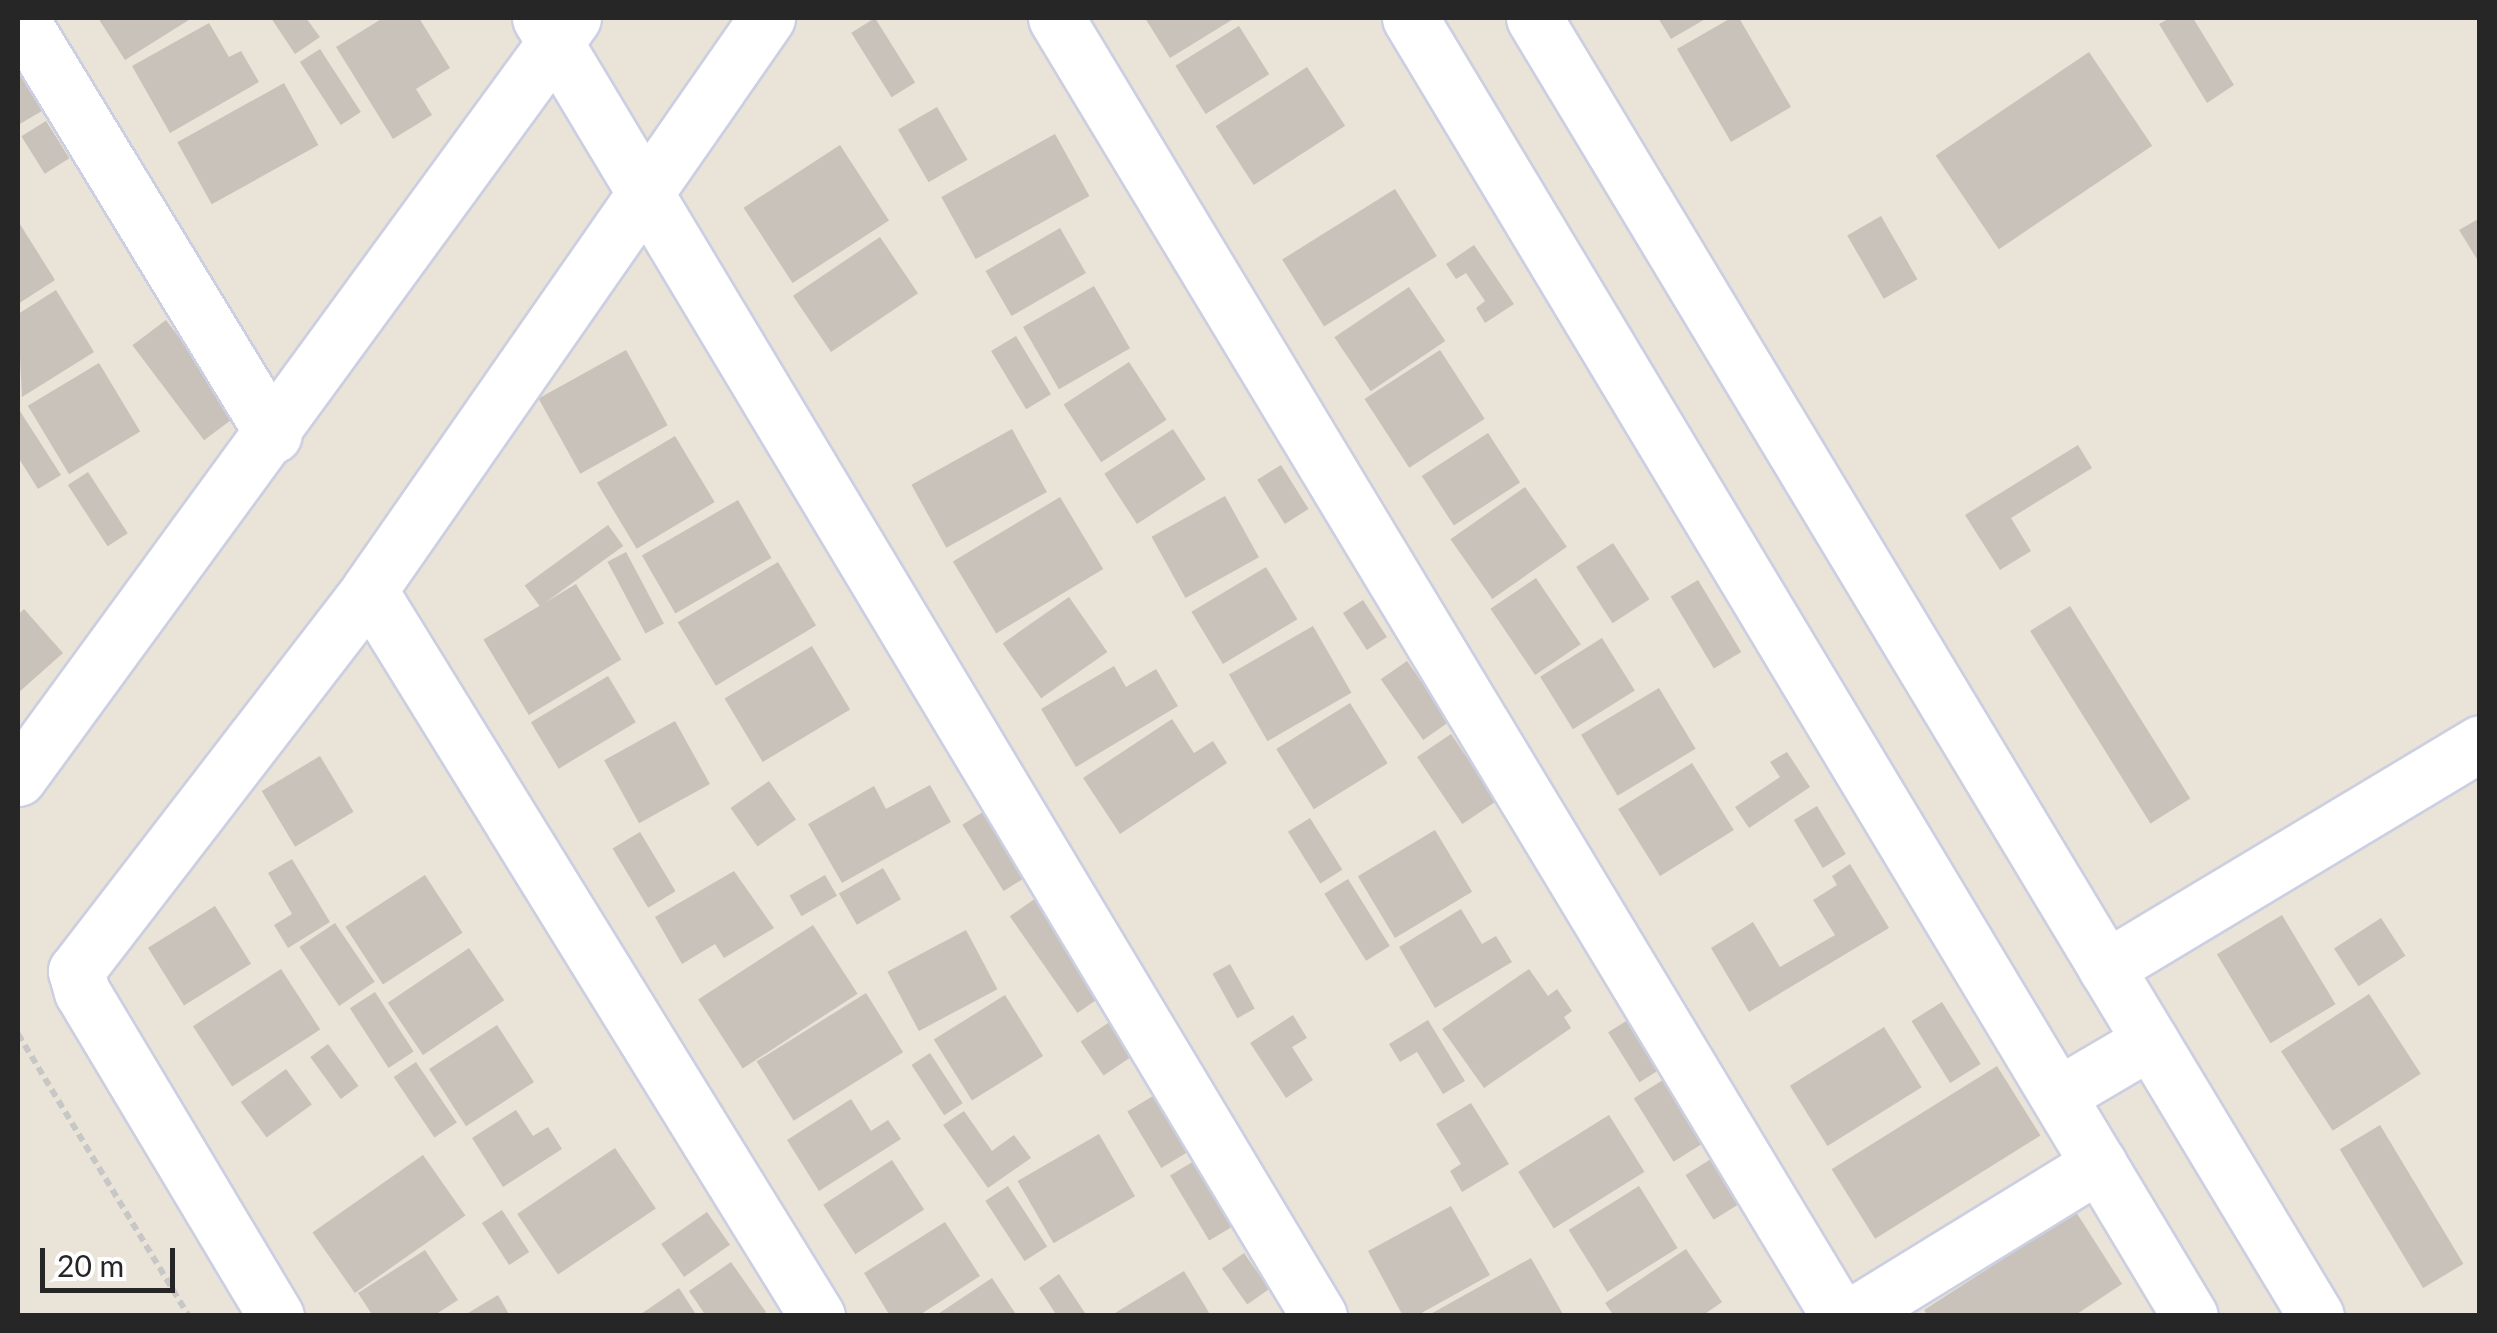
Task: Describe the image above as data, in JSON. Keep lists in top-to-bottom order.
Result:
{
  "scale_bar": "20 m"
}
